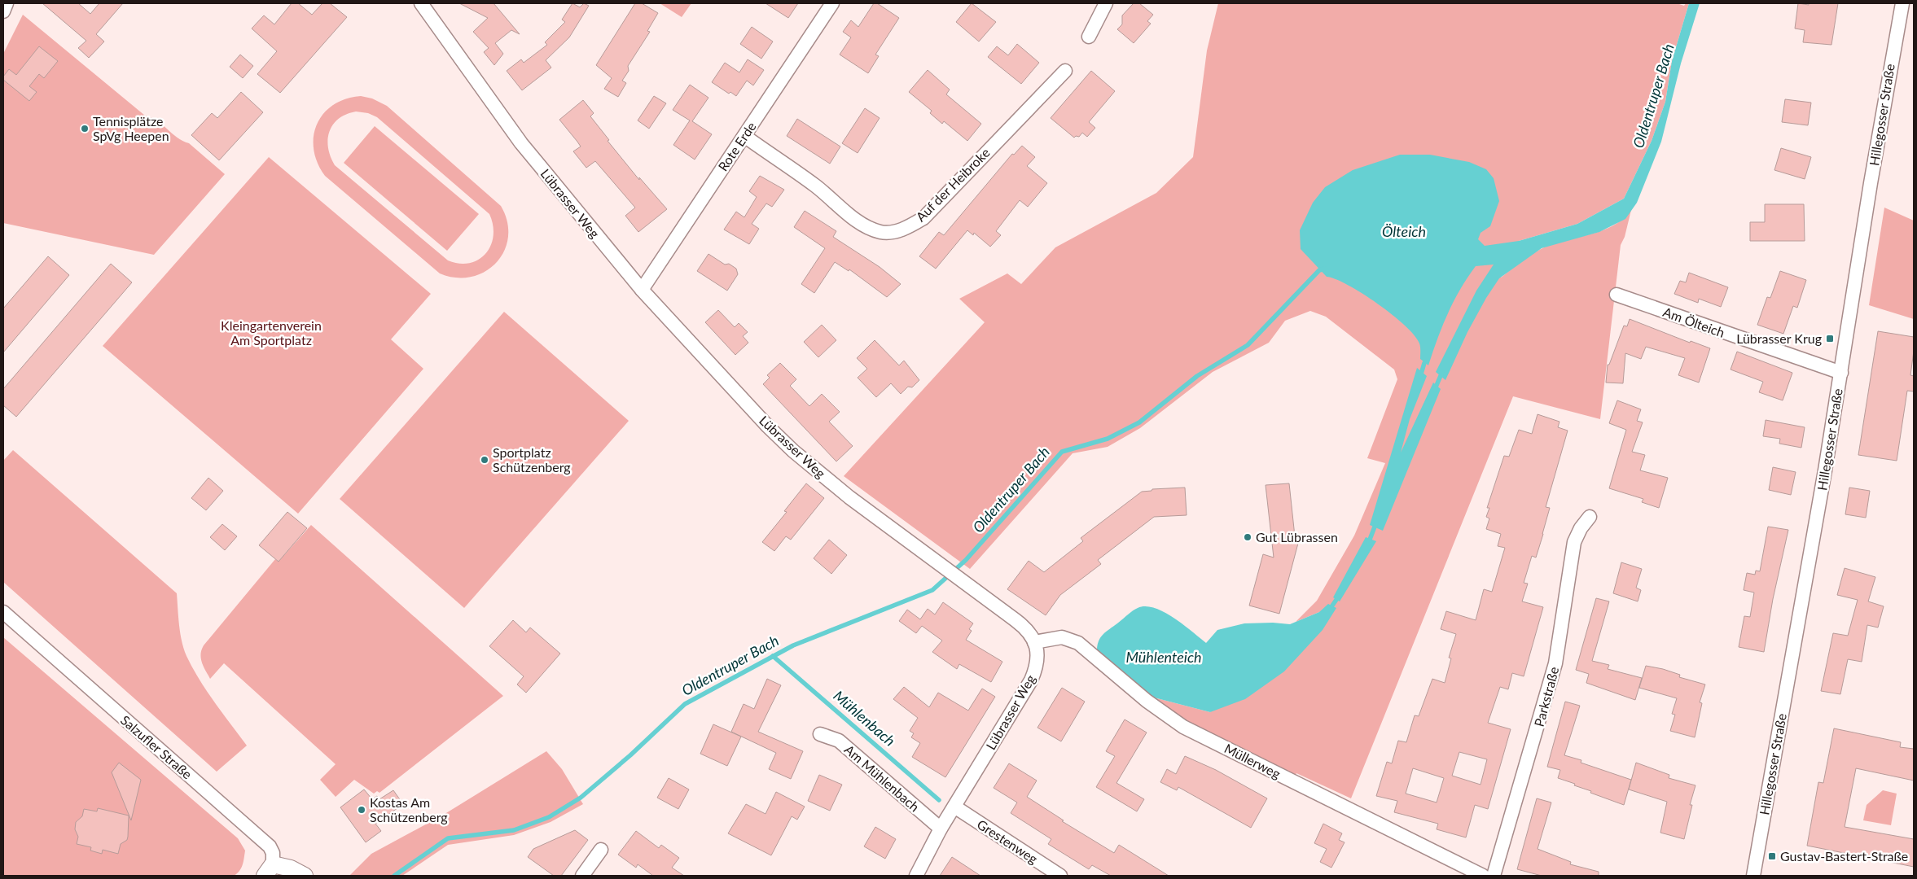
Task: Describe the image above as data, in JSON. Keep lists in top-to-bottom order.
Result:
{
  "streets": {
    "street": [
      "Hillegosser Straße",
      "Rote Erde",
      "Auf der Heibroke",
      "Lübrasser Weg",
      "Am Ölteich",
      "Parkstraße",
      "Salzufler Straße",
      "Müllerweg",
      "Am Mühlenbach",
      "Grestenweg"
    ]
  },
  "crossings": [
    ["Hillegosser Straße", "Am Ölteich"],
    ["Rote Erde", "Auf der Heibroke"],
    ["Rote Erde", "Lübrasser Weg"],
    ["Lübrasser Weg", "Müllerweg"],
    ["Lübrasser Weg", "Am Mühlenbach"],
    ["Lübrasser Weg", "Grestenweg"]
  ],
  "water": [
    "Oldentruper Bach",
    "Ölteich",
    "Mühlenteich",
    "Mühlenbach"
  ],
  "parks": ["Kleingartenverein Am Sportplatz"],
  "places": {
    "other": [
      "Tennisplätze SpVg Heepen",
      "Sportplatz Schützenberg",
      "Gut Lübrassen",
      "Kostas Am Schützenberg"
    ],
    "transit": ["Lübrasser Krug", "Gustav-Bastert-Straße"]
  }
}
